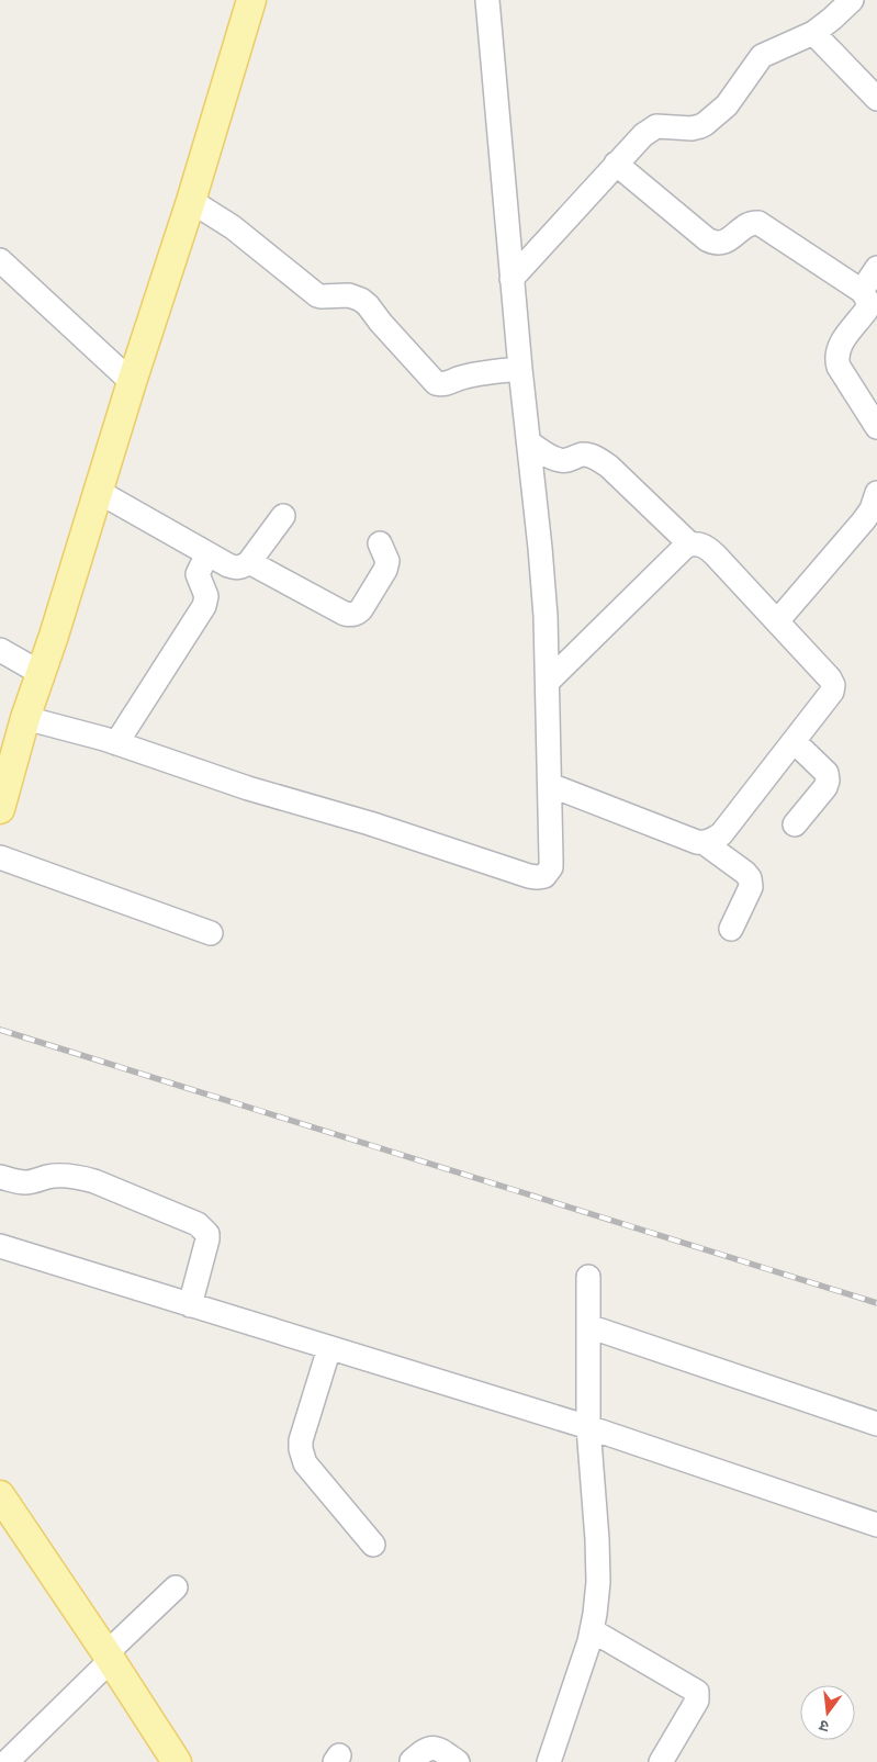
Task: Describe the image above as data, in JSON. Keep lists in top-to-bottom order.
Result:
{
  "north": "bottom"
}
